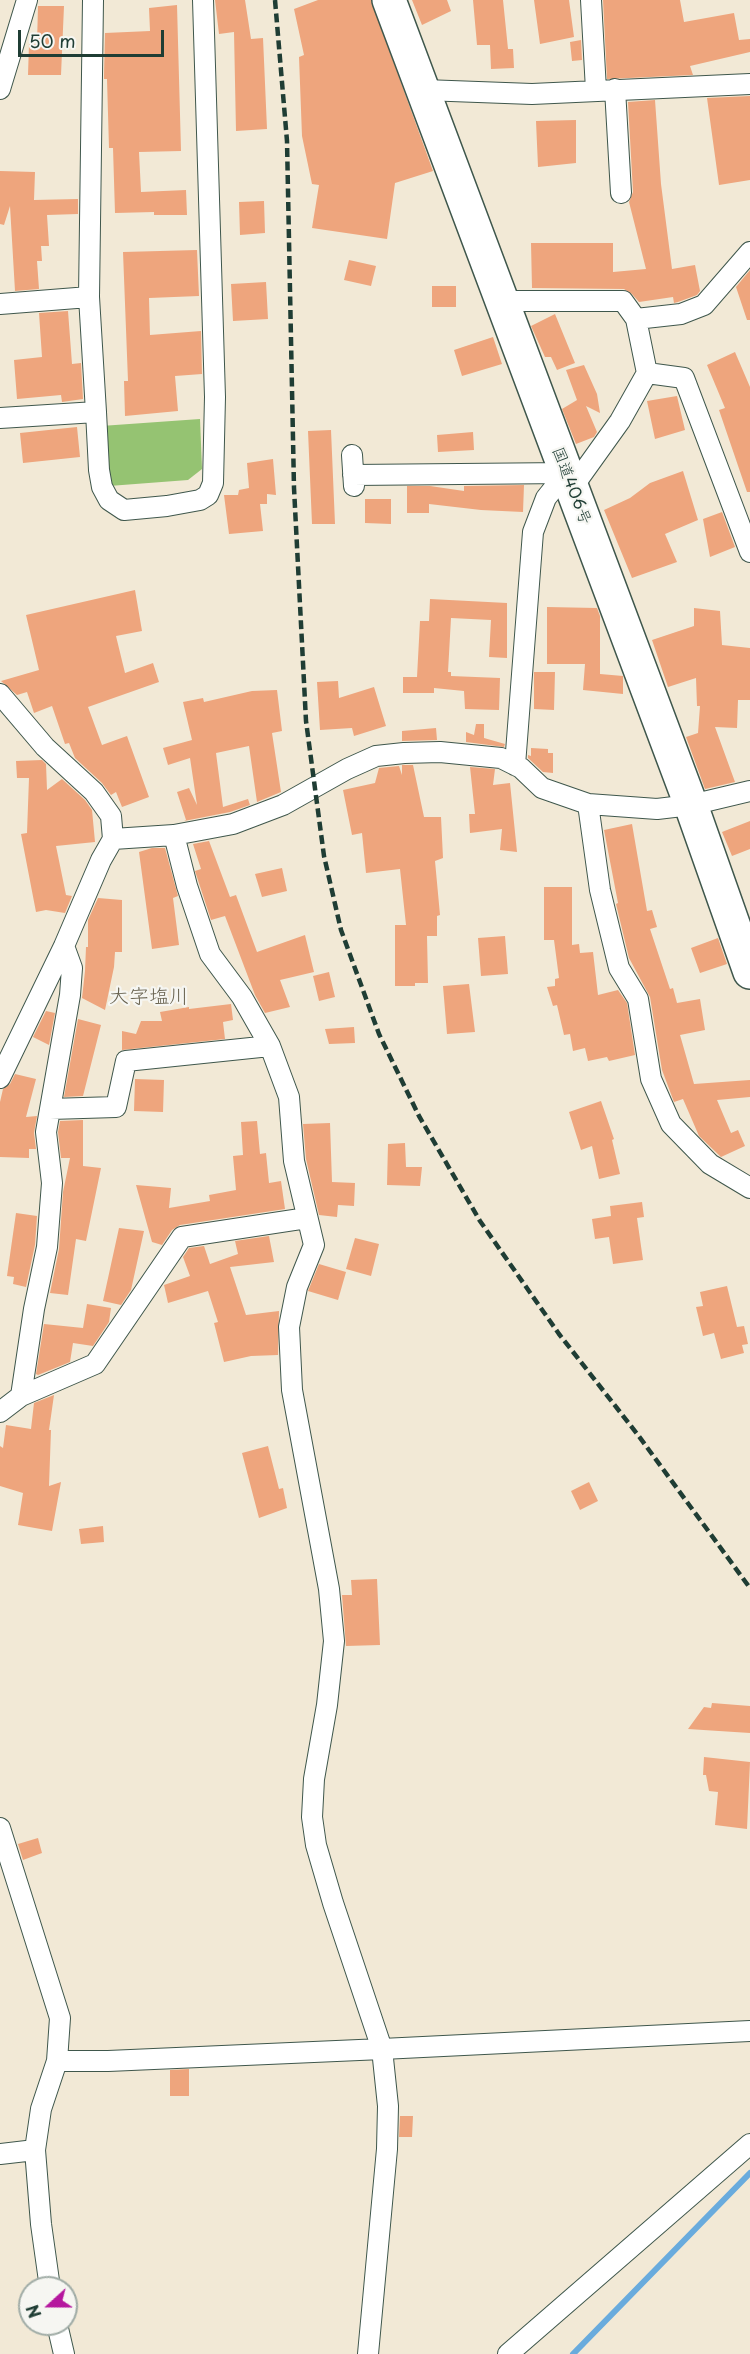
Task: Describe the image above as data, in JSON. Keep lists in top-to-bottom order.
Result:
{
  "streets": {
    "highway": ["国道406号"]
  },
  "districts": ["大字塩川"],
  "scale_bar": "50 m",
  "north": "left"
}
